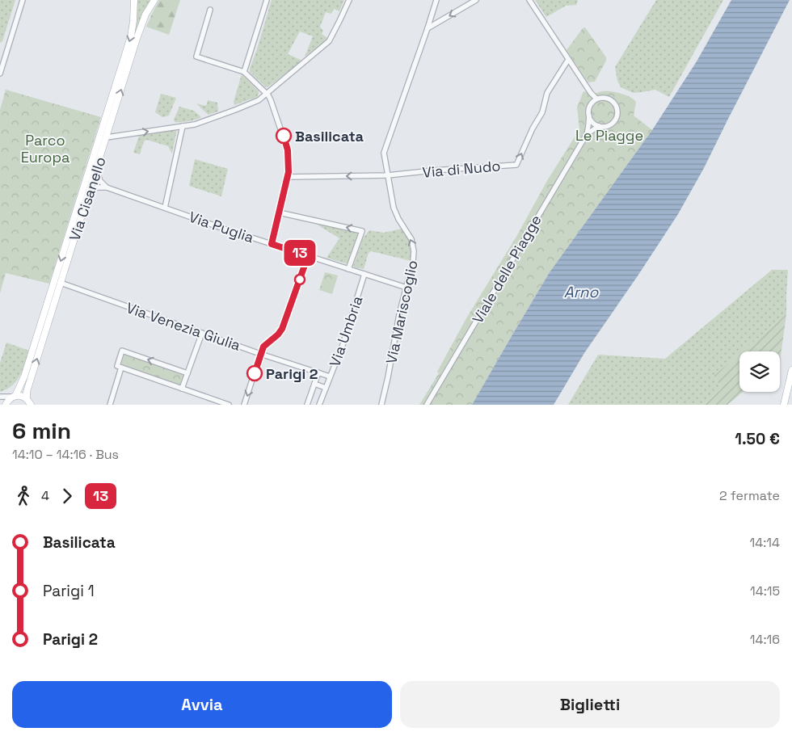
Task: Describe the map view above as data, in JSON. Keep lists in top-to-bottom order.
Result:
{
  "streets": {
    "main road": ["Via Cisanello"],
    "street": [
      "Via di Nudo",
      "Via Puglia",
      "Viale delle Piagge",
      "Via Mariscoglio",
      "Via Venezia Giulia",
      "Via Umbria"
    ]
  },
  "crossings": [
    ["Via di Nudo", "Via Mariscoglio"],
    ["Via Cisanello", "Via Puglia"],
    ["Via Cisanello", "Via Venezia Giulia"],
    ["Via Puglia", "Via Mariscoglio"],
    ["Via Puglia", "Via Umbria"],
    ["Via Venezia Giulia", "Via Umbria"]
  ],
  "water": ["Arno"],
  "parks": ["Le Piagge", "Parco Europa"],
  "places": ["Basilicata", "Parigi 2"],
  "lines": ["bus line 13"],
  "page": {
    "on_map": "13",
    "heading": ["6 min", "14:10 – 14:16 · Bus", "1.50 €"],
    "legs": ["4", "13", "2 fermate"],
    "list": [
      {
        "name": "Basilicata",
        "value": "14:14"
      },
      {
        "name": "Parigi 1",
        "value": "14:15"
      },
      {
        "name": "Parigi 2",
        "value": "14:16"
      }
    ],
    "buttons": ["Avvia", "Biglietti"]
  }
}
